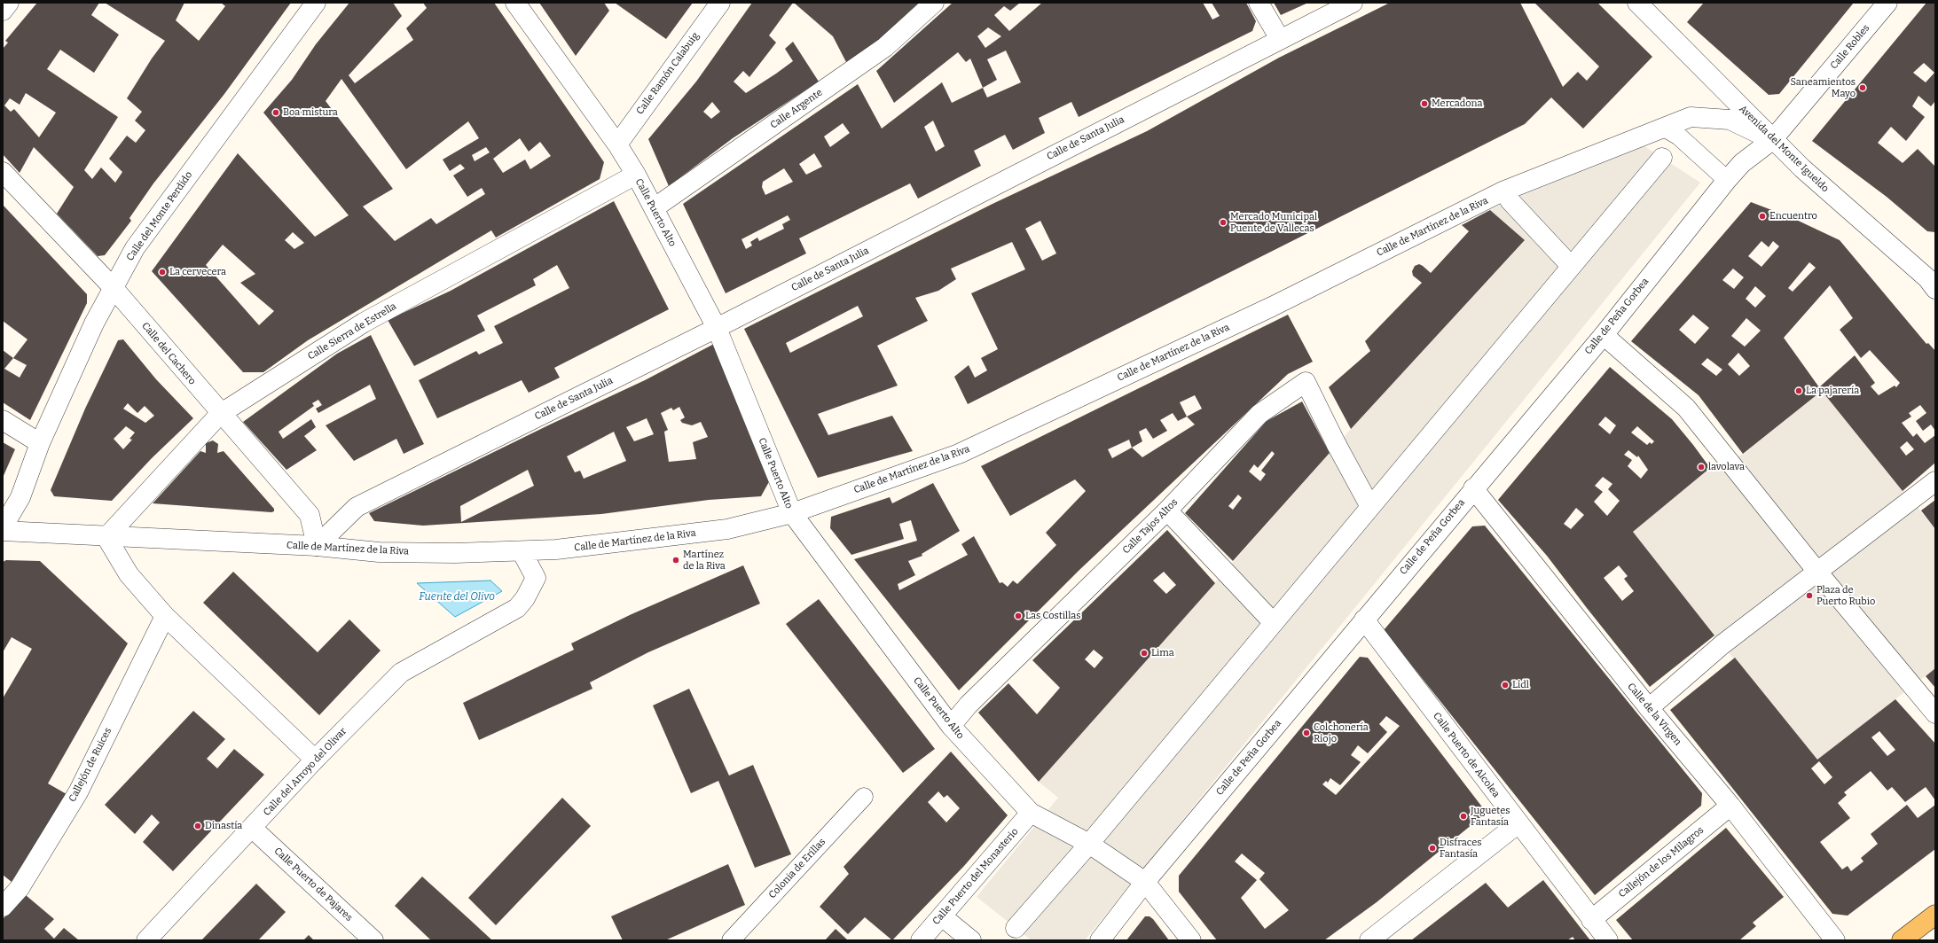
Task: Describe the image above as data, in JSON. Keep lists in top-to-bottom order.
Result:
{
  "streets": {
    "street": [
      "Calle Robles",
      "Calle Ramón Calabuig",
      "Calle Argente",
      "Calle de Santa Julia",
      "Avenida del Monte Igueldo",
      "Calle Puerto Alto",
      "Calle del Monte Perdido",
      "Calle de Martínez de la Riva",
      "Calle de Peña Gorbea",
      "Calle Sierra de Estrella",
      "Calle del Cachero",
      "Calle Tajos Altos",
      "Calle de la Virgen",
      "Calle Puerto de Alcolea",
      "Callejón de Ruices",
      "Calle del Arroyo del Olivar",
      "Callejón de los Milagros",
      "Calle Puerto del Monasterio",
      "Calle Puerto de Pajares"
    ],
    "lane": ["Colonia de Erillas"]
  },
  "crossings": [
    ["Calle Robles", "Avenida del Monte Igueldo"],
    ["Calle Robles", "Calle de Martínez de la Riva"],
    ["Calle Robles", "Calle de Peña Gorbea"],
    ["Calle Ramón Calabuig", "Calle Puerto Alto"],
    ["Calle Argente", "Calle Puerto Alto"],
    ["Calle de Santa Julia", "Calle Puerto Alto"],
    ["Calle de Santa Julia", "Calle de Martínez de la Riva"],
    ["Calle de Santa Julia", "Calle del Cachero"],
    ["Avenida del Monte Igueldo", "Calle de Martínez de la Riva"],
    ["Avenida del Monte Igueldo", "Calle de Peña Gorbea"],
    ["Calle Puerto Alto", "Calle de Martínez de la Riva"],
    ["Calle Puerto Alto", "Calle de Peña Gorbea"],
    ["Calle Puerto Alto", "Calle Sierra de Estrella"],
    ["Calle Puerto Alto", "Calle Tajos Altos"],
    ["Calle Puerto Alto", "Calle Puerto del Monasterio"],
    ["Calle del Monte Perdido", "Calle del Cachero"],
    ["Calle de Martínez de la Riva", "Calle de Peña Gorbea"],
    ["Calle de Martínez de la Riva", "Calle Sierra de Estrella"],
    ["Calle de Martínez de la Riva", "Calle del Cachero"],
    ["Calle de Martínez de la Riva", "Calle del Arroyo del Olivar"],
    ["Calle de Peña Gorbea", "Calle de la Virgen"],
    ["Calle de Peña Gorbea", "Calle Puerto de Alcolea"],
    ["Calle Sierra de Estrella", "Calle del Cachero"],
    ["Calle de la Virgen", "Callejón de los Milagros"],
    ["Calle Puerto de Alcolea", "Callejón de los Milagros"],
    ["Calle del Arroyo del Olivar", "Calle Puerto de Pajares"]
  ],
  "water": ["Fuente del Olivo"],
  "places": [
    "Saneamientos Mayo",
    "Mercadona",
    "Boa mistura",
    "Encuentro",
    "Mercado Municipal Puente de Vallecas",
    "La cervecera",
    "La pajarería",
    "lavolava",
    "Martínez de la Riva",
    "Plaza de Puerto Rubio",
    "Las Costillas",
    "Lima",
    "Lidl",
    "Colchonería Riojo",
    "Juguetes Fantasía",
    "Dinastía",
    "Disfraces Fantasía"
  ]
}
